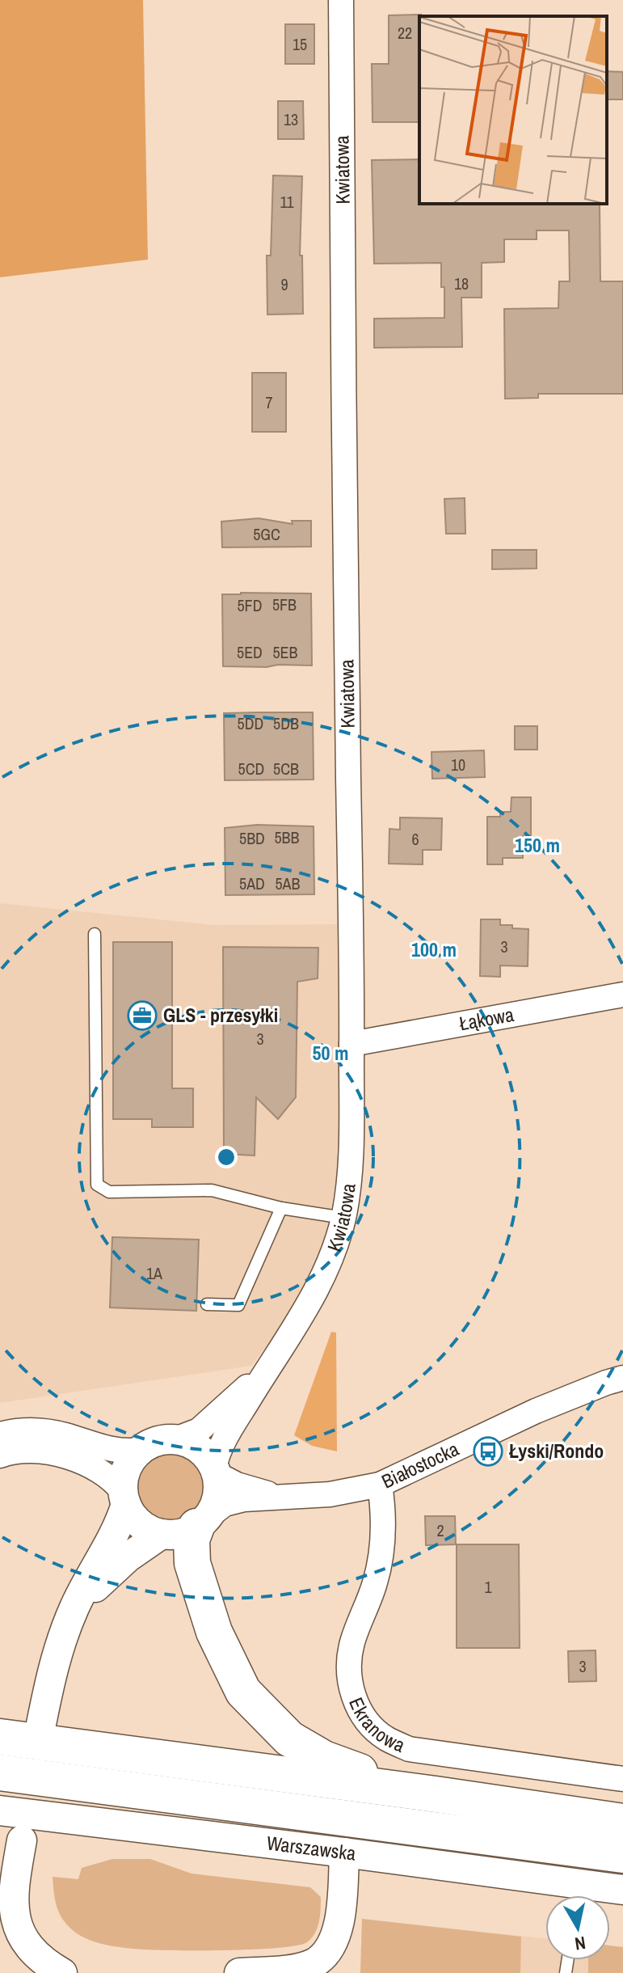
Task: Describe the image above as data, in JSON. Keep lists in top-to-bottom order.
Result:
{
  "streets": {
    "street": [
      "Kwiatowa",
      "Łąkowa",
      "Białostocka",
      "Ekranowa",
      "Warszawska"
    ]
  },
  "crossings": [
    ["Kwiatowa", "Łąkowa"],
    ["Kwiatowa", "Białostocka"],
    ["Białostocka", "Ekranowa"]
  ],
  "places": {
    "office": ["GLS - przesyłki"],
    "bus stop": ["Łyski/Rondo"]
  },
  "house_numbers": [
    "22",
    "15",
    "13",
    "11",
    "18",
    "9",
    "7",
    "5GC",
    "5FB",
    "5FD",
    "5ED",
    "5EB",
    "5DD",
    "5DB",
    "10",
    "5CD",
    "5CB",
    "5BB",
    "5BD",
    "6",
    "5AD",
    "5AB",
    "3",
    "3",
    "1A",
    "2",
    "1",
    "3"
  ],
  "north": "bottom",
  "rings": ["150 m", "100 m", "50 m"]
}
